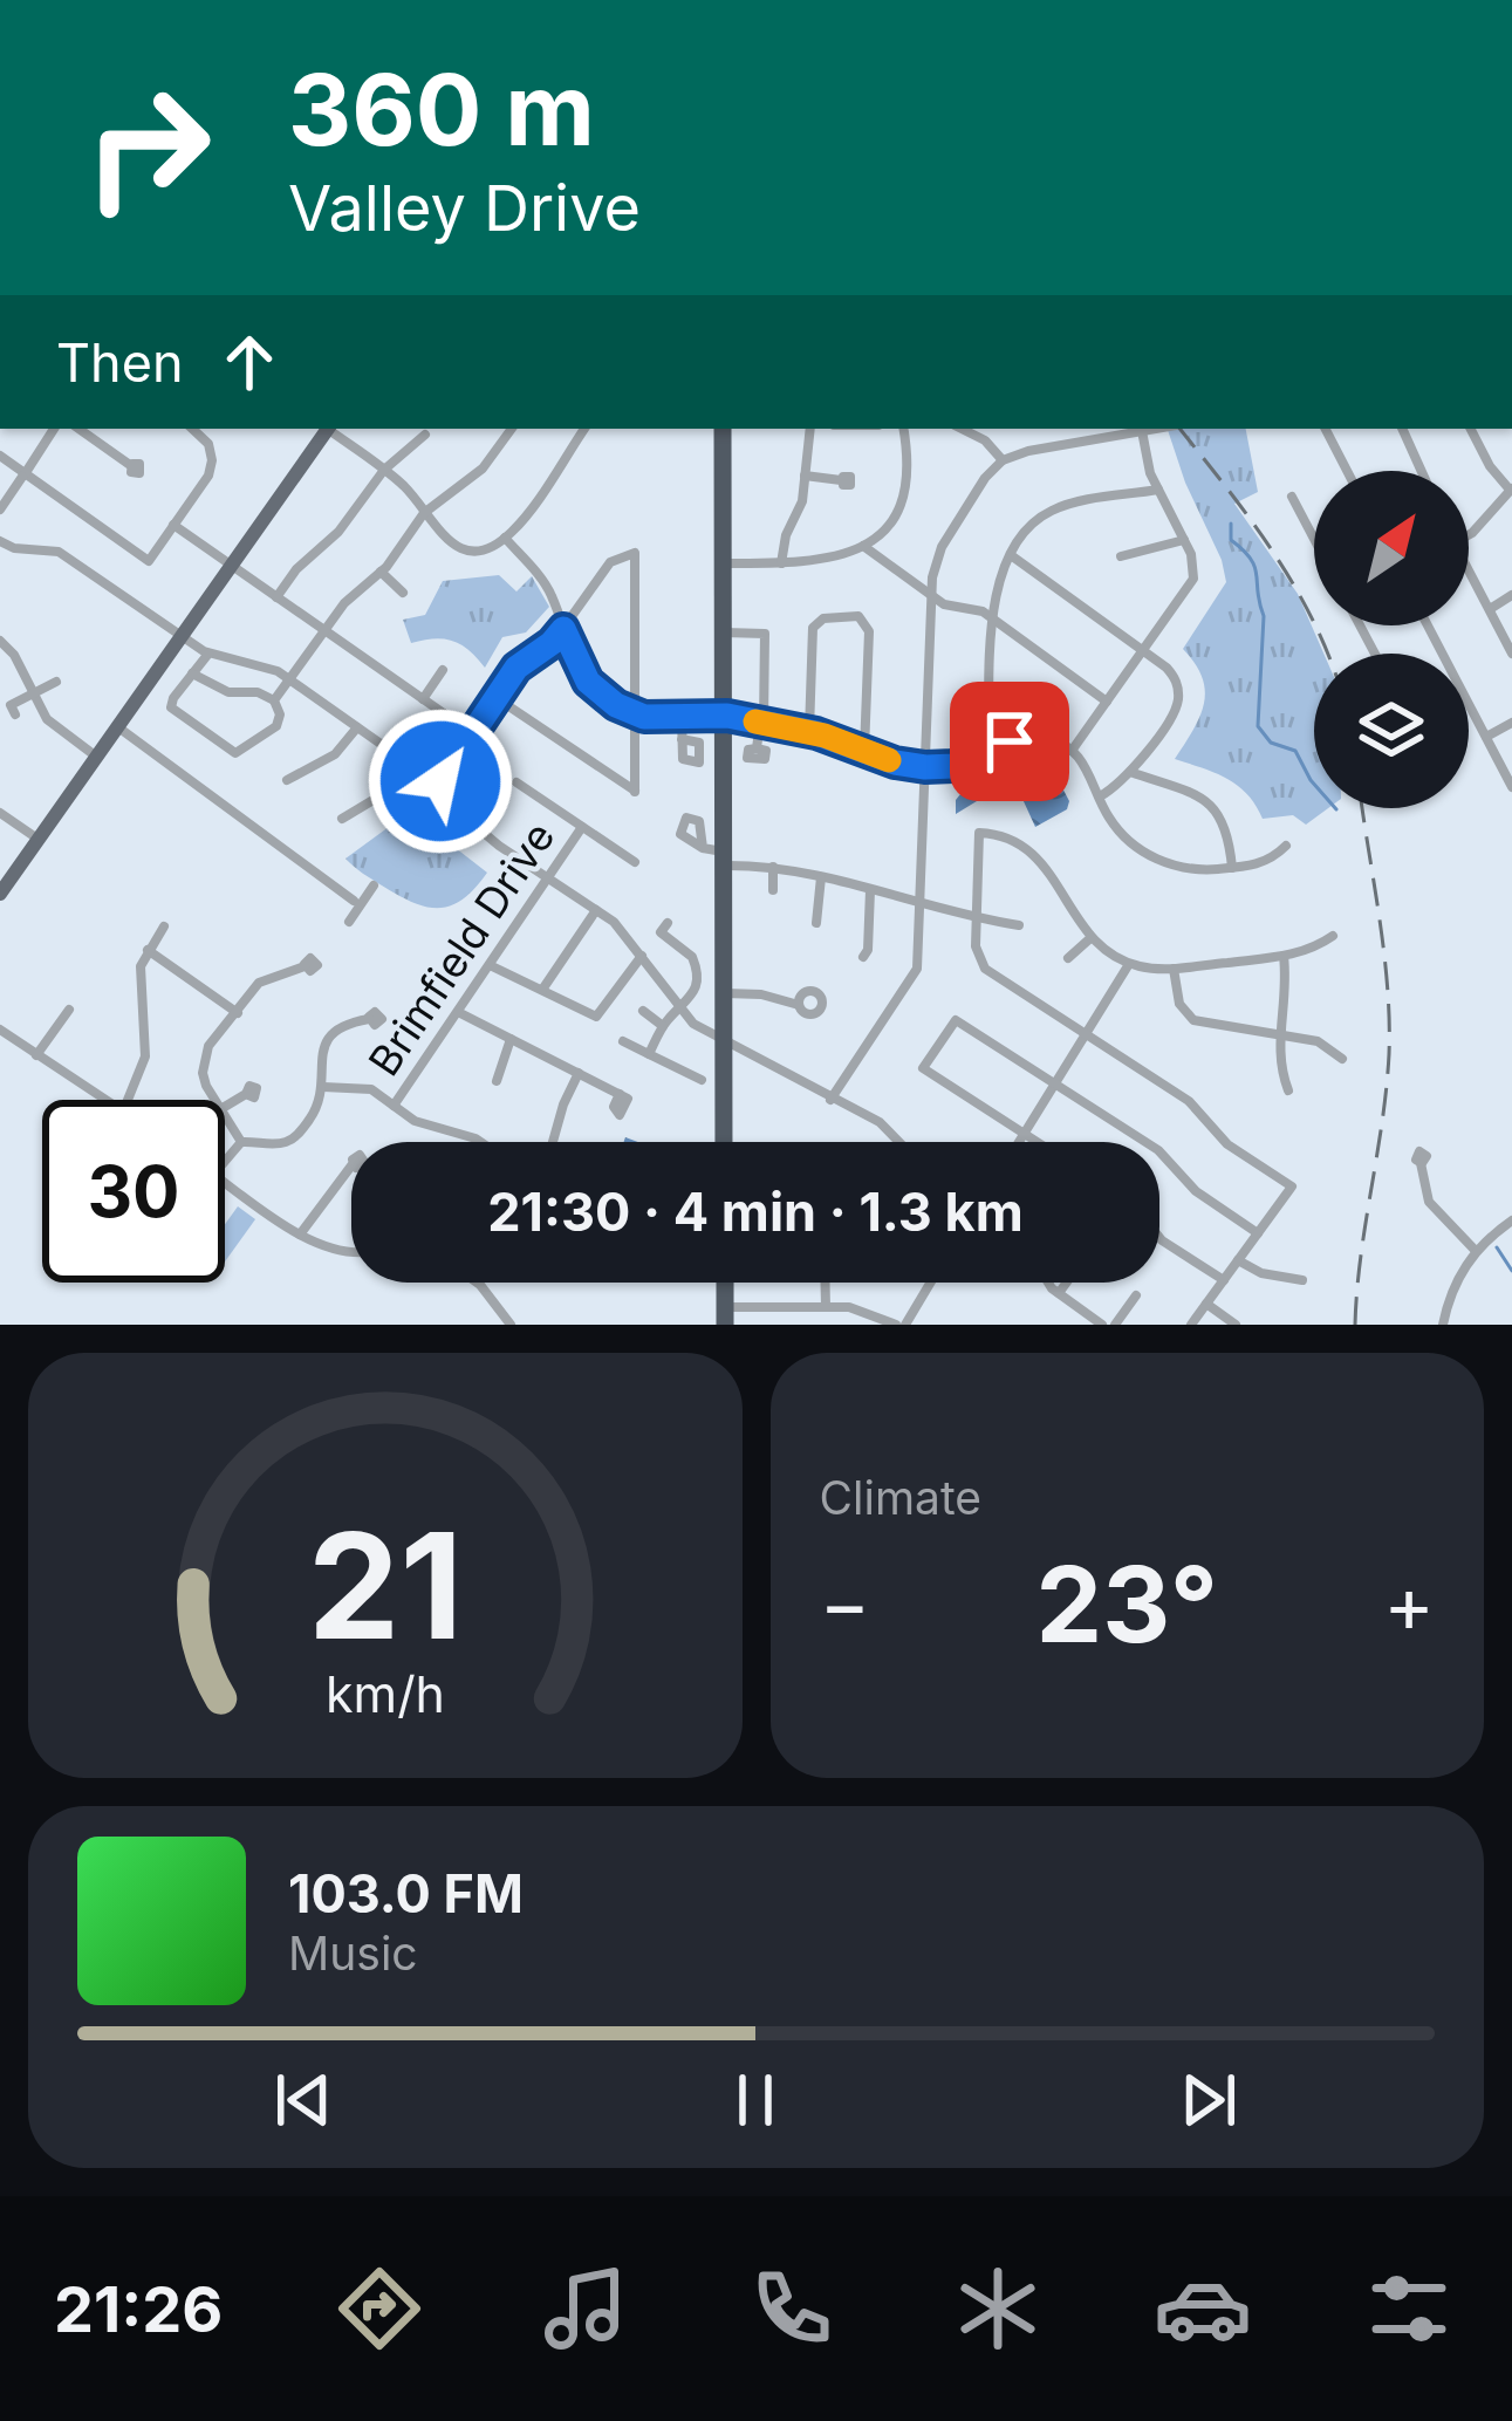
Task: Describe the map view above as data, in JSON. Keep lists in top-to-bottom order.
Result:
{
  "streets": {
    "street": ["Brimfield Drive"]
  },
  "north": "top right",
  "page": {
    "turn": ["360 m", "Valley Drive"],
    "then": "Then",
    "limit": "30",
    "trip": "21:30 · 4 min · 1.3 km",
    "tile": "Climate",
    "heat": ["−", "23°", "+"],
    "song": ["103.0 FM", "Music"],
    "tabs": "21:26",
    "gauge": ["21", "km/h"]
  }
}
